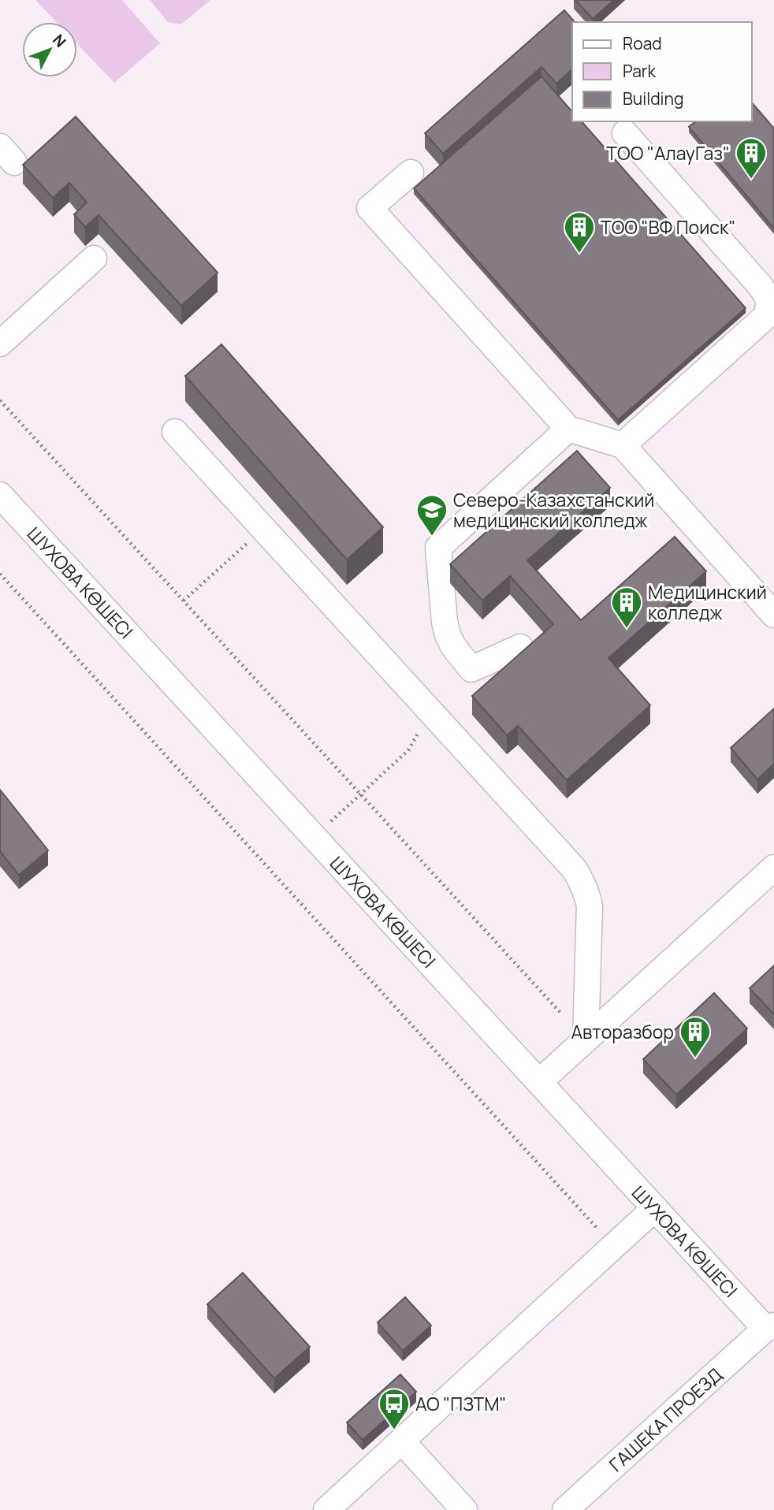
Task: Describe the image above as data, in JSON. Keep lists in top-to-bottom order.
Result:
{
  "streets": {
    "street": ["ШУХОВА КӨШЕСІ", "ГАШЕКА ПРОЕЗД"]
  },
  "crossings": [
    ["ШУХОВА КӨШЕСІ", "ГАШЕКА ПРОЕЗД"]
  ],
  "places": {
    "building": [
      "ТОО \"АлауГаз\"",
      "ТОО \"ВФ Поиск\"",
      "Медицинский колледж",
      "Авторазбор"
    ],
    "school or university": ["Северо-Казахстанский медицинский колледж"],
    "bus stop": ["АО \"ПЗТМ\""]
  },
  "legend": ["Road", "Park", "Building"],
  "north": "top right"
}
